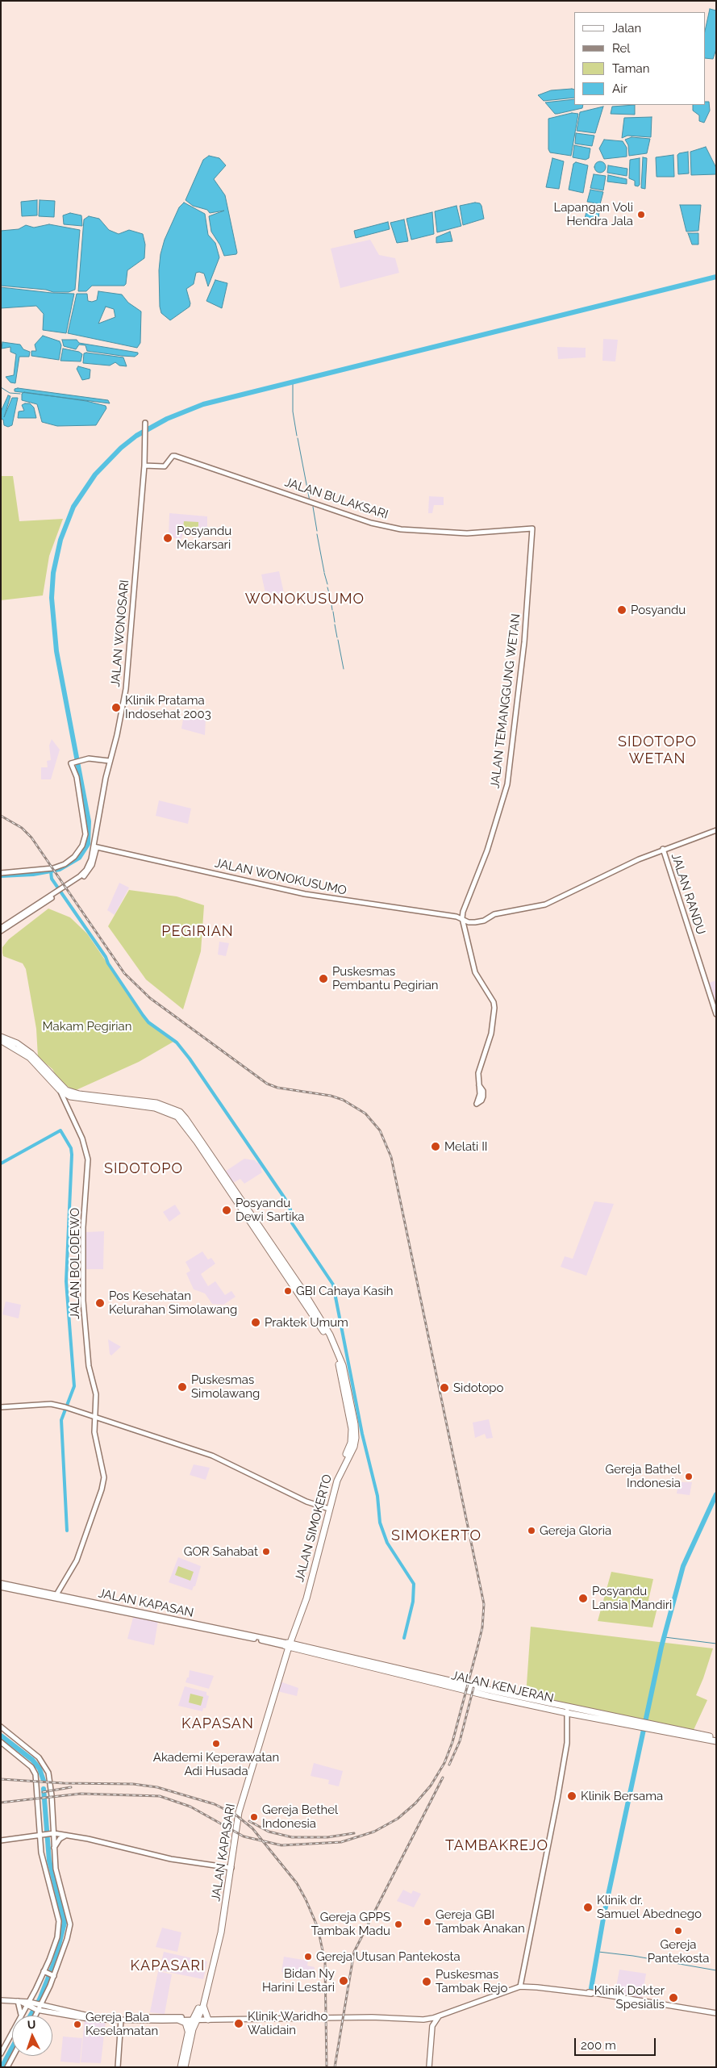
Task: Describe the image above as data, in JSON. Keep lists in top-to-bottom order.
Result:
{
  "streets": {
    "highway": ["JALAN SIMOKERTO", "JALAN KENJERAN", "JALAN KAPASARI"],
    "main road": ["JALAN KAPASAN"],
    "street": [
      "JALAN BULAKSARI",
      "JALAN WONOSARI",
      "JALAN TEMANGGUNG WETAN",
      "JALAN WONOKUSUMO",
      "JALAN RANDU",
      "JALAN BOLODEWO"
    ]
  },
  "crossings": [
    ["JALAN BULAKSARI", "JALAN WONOSARI"],
    ["JALAN BULAKSARI", "JALAN TEMANGGUNG WETAN"],
    ["JALAN WONOSARI", "JALAN WONOKUSUMO"],
    ["JALAN TEMANGGUNG WETAN", "JALAN WONOKUSUMO"],
    ["JALAN WONOKUSUMO", "JALAN RANDU"],
    ["JALAN BOLODEWO", "JALAN KAPASAN"],
    ["JALAN SIMOKERTO", "JALAN KAPASAN"],
    ["JALAN SIMOKERTO", "JALAN KENJERAN"],
    ["JALAN SIMOKERTO", "JALAN KAPASARI"],
    ["JALAN KAPASAN", "JALAN KENJERAN"],
    ["JALAN KAPASAN", "JALAN KAPASARI"],
    ["JALAN KENJERAN", "JALAN KAPASARI"]
  ],
  "districts": [
    "WONOKUSUMO",
    "SIDOTOPO WETAN",
    "PEGIRIAN",
    "SIDOTOPO",
    "SIMOKERTO",
    "KAPASAN",
    "TAMBAKREJO",
    "KAPASARI"
  ],
  "parks": ["Makam Pegirian"],
  "places": [
    "Lapangan Voli Hendra Jala",
    "Posyandu Mekarsari",
    "Posyandu",
    "Klinik Pratama Indosehat 2003",
    "Puskesmas Pembantu Pegirian",
    "Melati II",
    "Posyandu Dewi Sartika",
    "GBI Cahaya Kasih",
    "Pos Kesehatan Kelurahan Simolawang",
    "Praktek Umum",
    "Puskesmas Simolawang",
    "Sidotopo",
    "Gereja Bathel Indonesia",
    "Gereja Gloria",
    "GOR Sahabat",
    "Posyandu Lansia Mandiri",
    "Akademi Keperawatan Adi Husada",
    "Klinik Bersama",
    "Gereja Bethel Indonesia",
    "Klinik dr. Samuel Abednego",
    "Gereja GBI Tambak Anakan",
    "Gereja GPPS Tambak Madu",
    "Gereja Pantekosta",
    "Gereja Utusan Pantekosta",
    "Bidan Ny Harini Lestari",
    "Puskesmas Tambak Rejo",
    "Klinik Dokter Spesialis",
    "Klinik Waridho Walidain",
    "Gereja Bala Keselamatan"
  ],
  "legend": [
    "Jalan",
    "Rel",
    "Taman",
    "Air"
  ],
  "scale_bar": "200 m",
  "north": "top"
}
